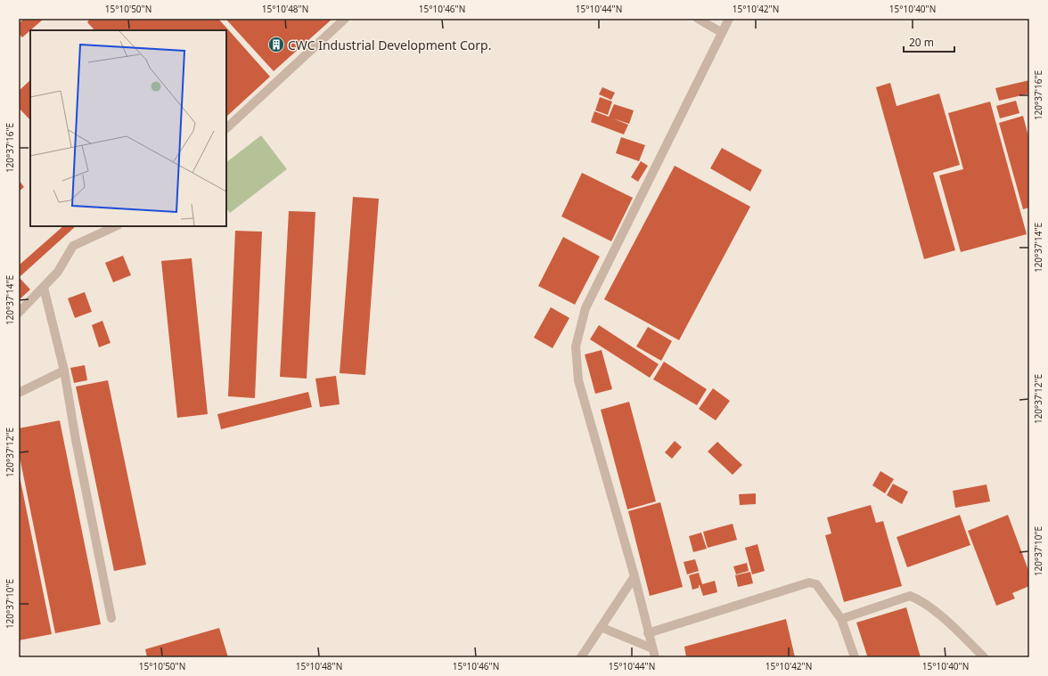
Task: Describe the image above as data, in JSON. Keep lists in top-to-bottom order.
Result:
{
  "places": {
    "building": ["CWC Industrial Development Corp."]
  },
  "scale_bar": "20 m",
  "coordinates": [
    "15°10'50\"N",
    "15°10'48\"N",
    "15°10'46\"N",
    "15°10'44\"N",
    "15°10'42\"N",
    "15°10'40\"N",
    "120°37'16\"E",
    "120°37'14\"E",
    "120°37'12\"E",
    "120°37'10\"E"
  ]
}
